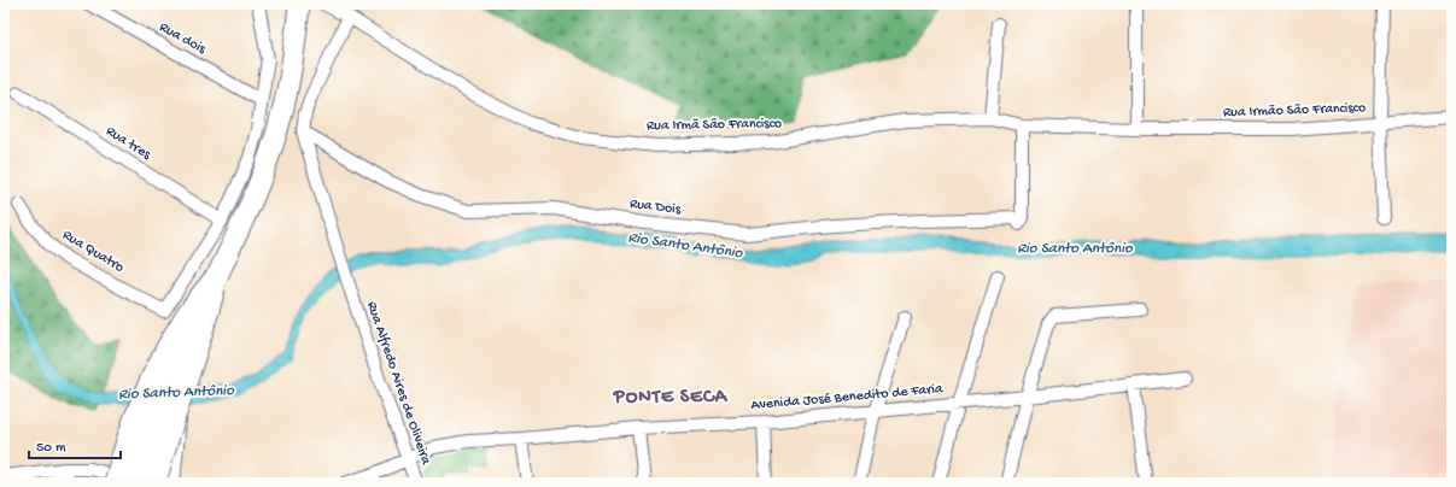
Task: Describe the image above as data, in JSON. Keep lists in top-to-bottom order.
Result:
{
  "streets": {
    "street": [
      "Rua dois",
      "Rua Irmão São Francisco",
      "Rua Irmã São Francisco",
      "Rua tres",
      "Rua Dois",
      "Rua Quatro",
      "Rua Alfredo Aires de Oliveira",
      "Avenida José Benedito de Faria"
    ]
  },
  "crossings": [
    ["Rua Irmão São Francisco", "Rua Irmã São Francisco"],
    ["Rua Irmã São Francisco", "Rua Dois"],
    ["Rua Dois", "Rua Alfredo Aires de Oliveira"],
    ["Rua Alfredo Aires de Oliveira", "Avenida José Benedito de Faria"]
  ],
  "districts": ["PONTE SECA"],
  "water": ["Rio Santo Antônio"],
  "scale_bar": "50 m"
}
